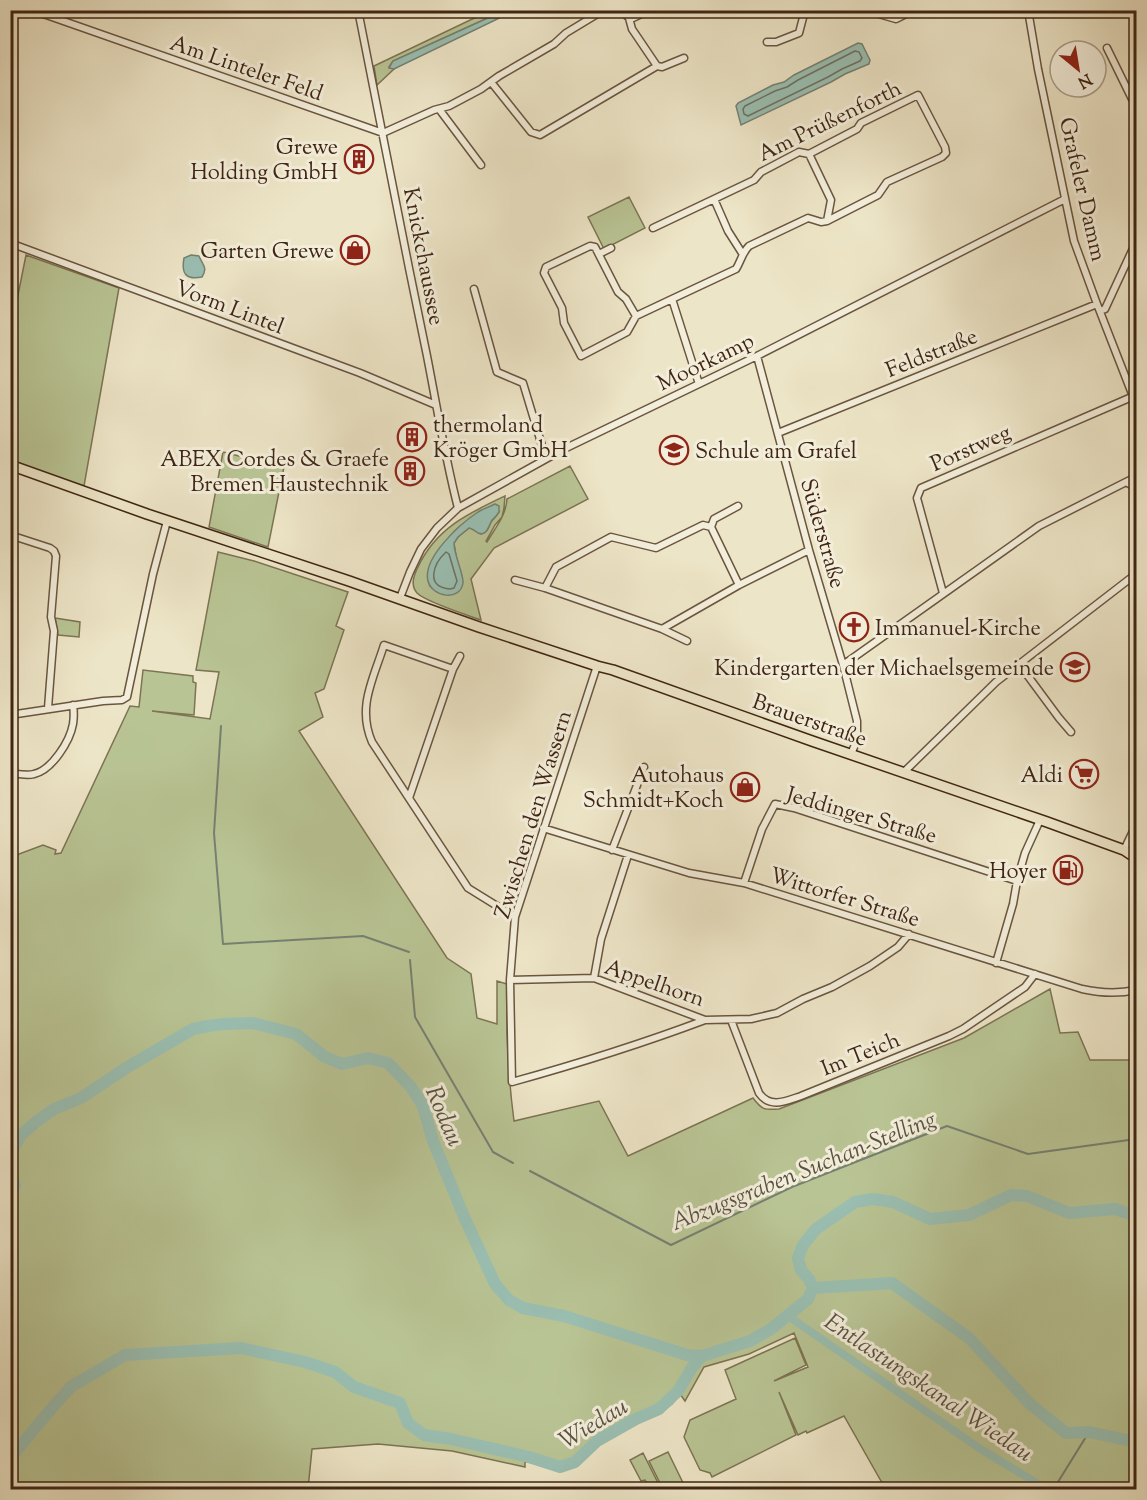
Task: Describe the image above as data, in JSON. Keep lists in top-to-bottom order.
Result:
{
  "streets": {
    "main road": ["Brauerstraße"],
    "street": [
      "Am Linteler Feld",
      "Am Prüßenforth",
      "Grafeler Damm",
      "Knickchaussee",
      "Vorm Lintel",
      "Feldstraße",
      "Moorkamp",
      "Porstweg",
      "Süderstraße",
      "Zwischen den Wassern",
      "Jeddinger Straße",
      "Wittorfer Straße",
      "Appelhorn",
      "Im Teich"
    ]
  },
  "crossings": [
    ["Am Linteler Feld", "Knickchaussee"],
    ["Grafeler Damm", "Feldstraße"],
    ["Grafeler Damm", "Moorkamp"],
    ["Grafeler Damm", "Porstweg"],
    ["Knickchaussee", "Vorm Lintel"],
    ["Knickchaussee", "Moorkamp"],
    ["Feldstraße", "Süderstraße"],
    ["Moorkamp", "Süderstraße"],
    ["Moorkamp", "Brauerstraße"],
    ["Süderstraße", "Brauerstraße"],
    ["Brauerstraße", "Zwischen den Wassern"],
    ["Zwischen den Wassern", "Wittorfer Straße"],
    ["Zwischen den Wassern", "Appelhorn"],
    ["Jeddinger Straße", "Wittorfer Straße"],
    ["Wittorfer Straße", "Appelhorn"],
    ["Wittorfer Straße", "Im Teich"],
    ["Appelhorn", "Im Teich"]
  ],
  "water": [
    "Rodau",
    "Abzugsgraben Suchan-Stelling",
    "Entlastungskanal Wiedau",
    "Wiedau"
  ],
  "places": {
    "building": ["Grewe Holding GmbH", "thermoland Kröger GmbH", "ABEX Cordes & Graefe Bremen Haustechnik"],
    "shop": ["Garten Grewe", "Autohaus Schmidt+Koch"],
    "school or university": ["Schule am Grafel", "Kindergarten der Michaelsgemeinde"],
    "church": ["Immanuel-Kirche"],
    "supermarket": ["Aldi"],
    "fuel station": ["Hoyer"]
  },
  "north": "bottom right"
}
